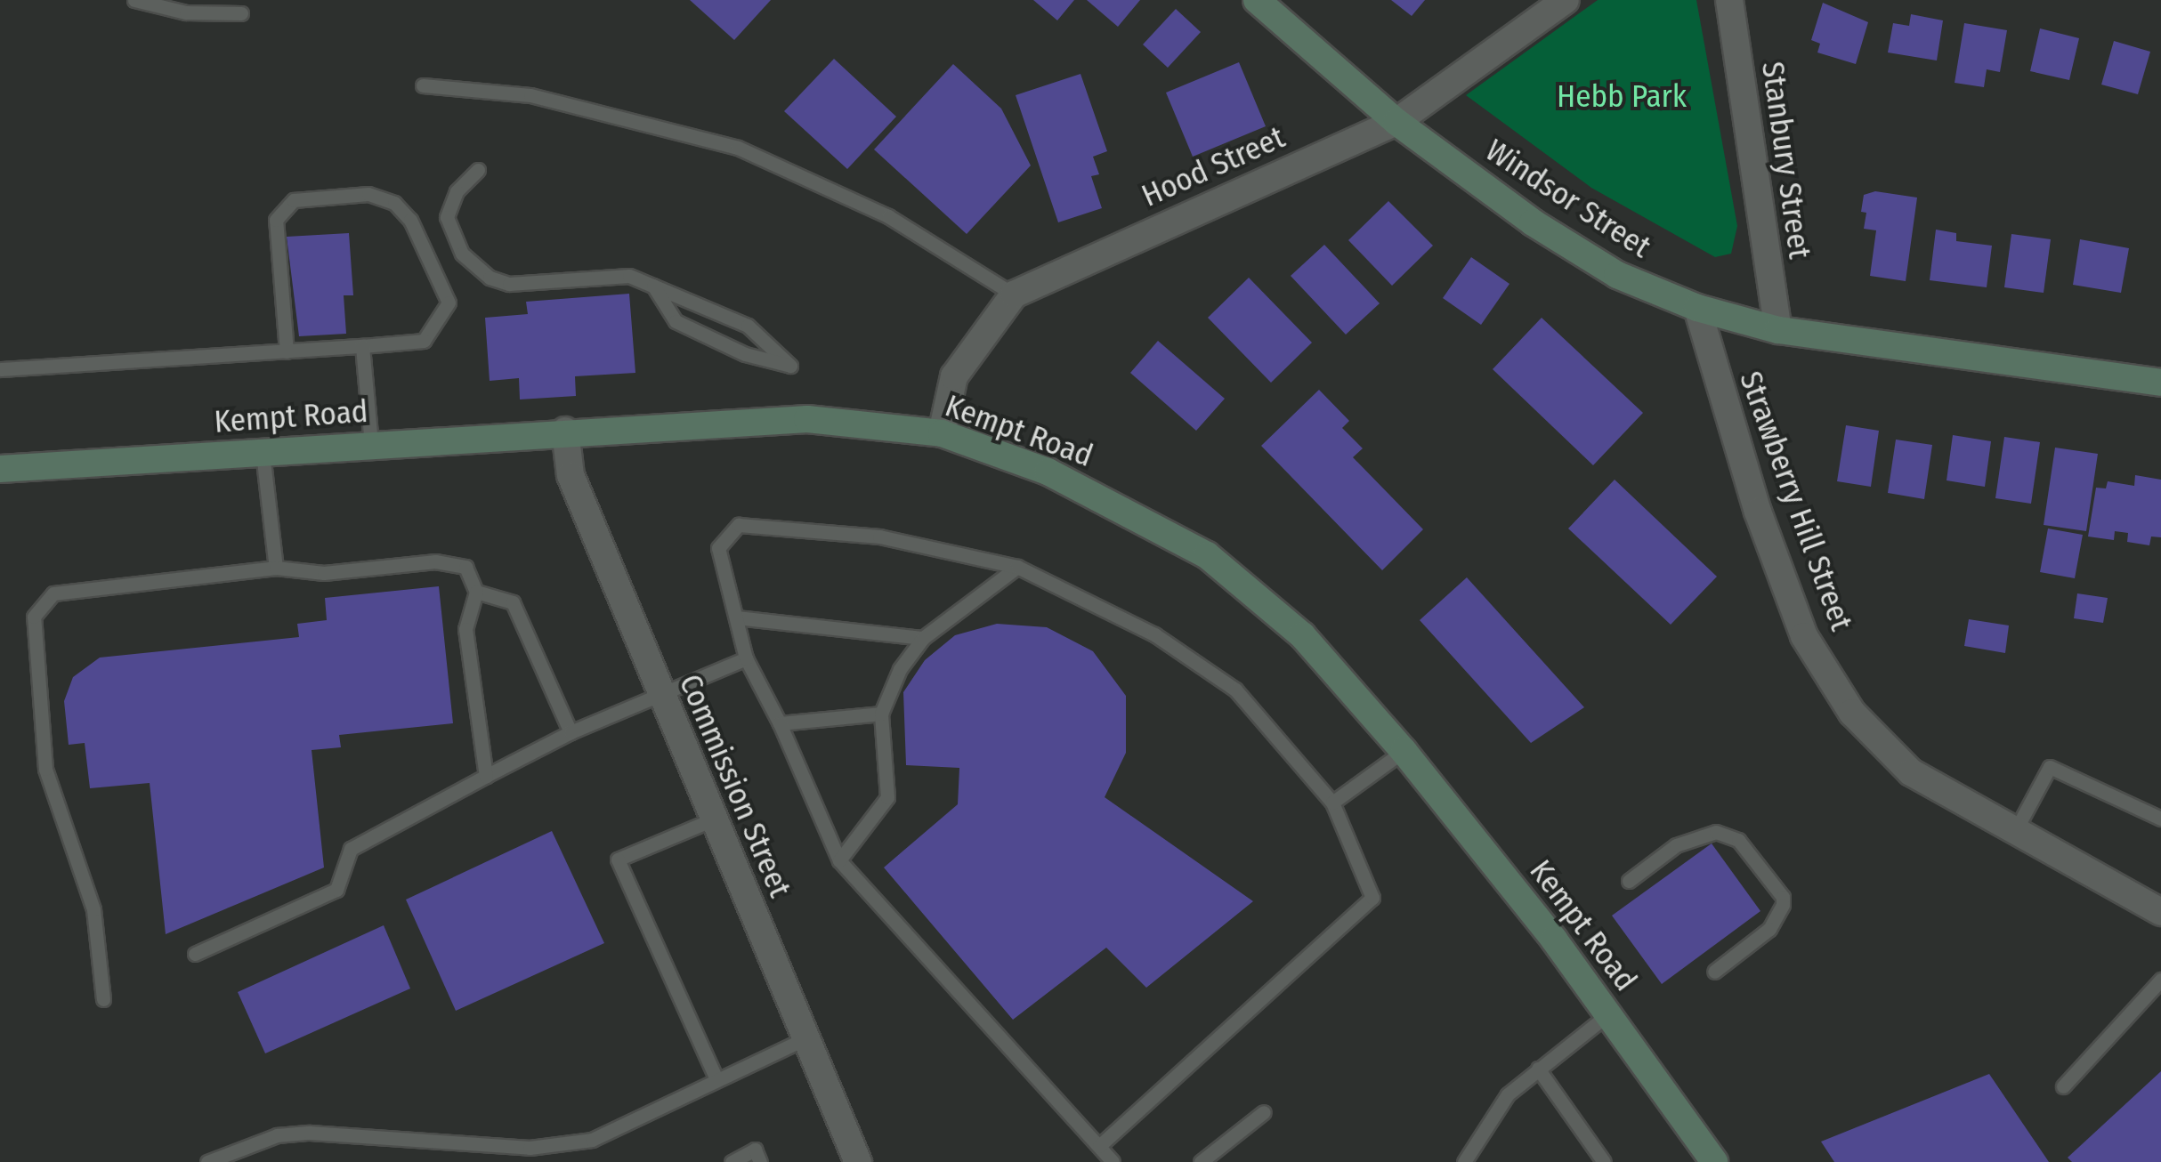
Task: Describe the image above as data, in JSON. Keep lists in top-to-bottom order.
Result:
{
  "streets": {
    "street": [
      "Stanbury Street",
      "Hood Street",
      "Windsor Street",
      "Kempt Road",
      "Strawberry Hill Street",
      "Commission Street"
    ]
  },
  "crossings": [
    ["Stanbury Street", "Windsor Street"],
    ["Hood Street", "Windsor Street"],
    ["Hood Street", "Kempt Road"],
    ["Windsor Street", "Strawberry Hill Street"],
    ["Kempt Road", "Commission Street"]
  ],
  "parks": ["Hebb Park"]
}
